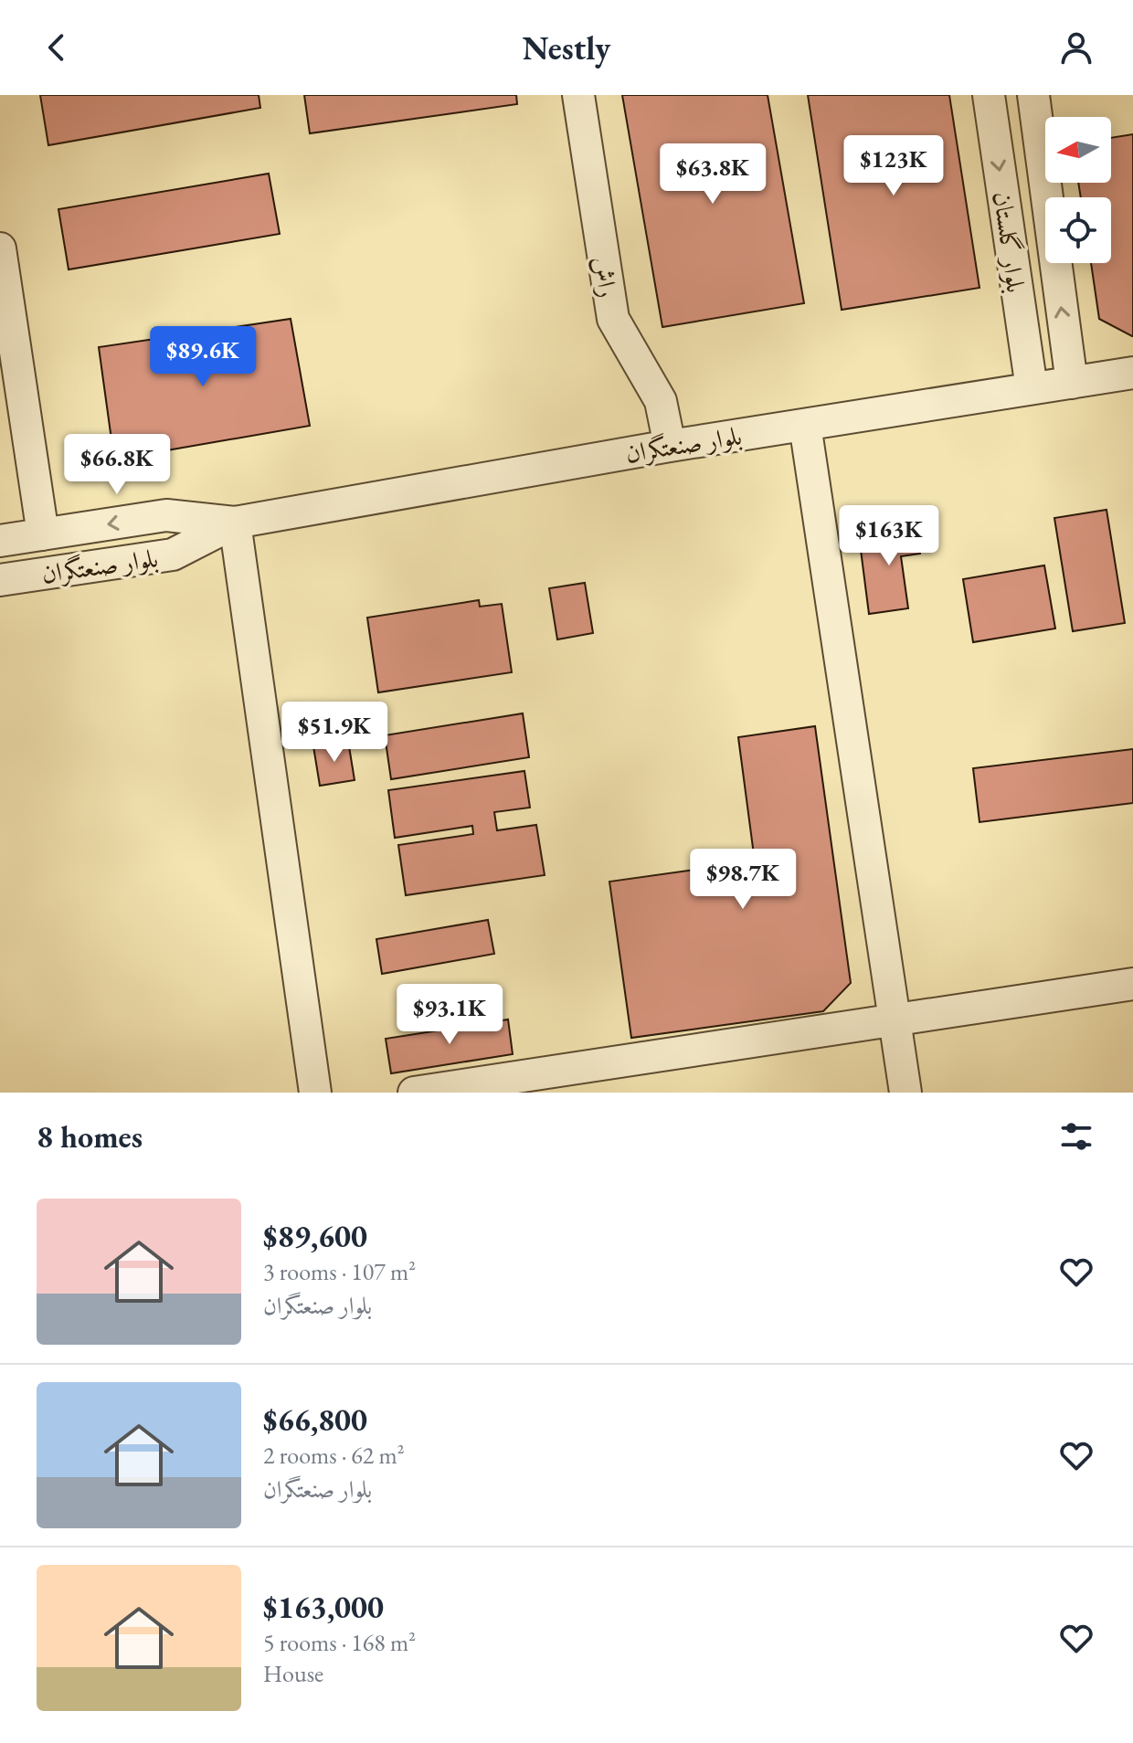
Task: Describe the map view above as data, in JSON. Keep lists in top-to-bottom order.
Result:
{
  "streets": {
    "street": ["بلوار گلستان", "راش", "بلوار صنعتگران"]
  },
  "crossings": [
    ["بلوار گلستان", "بلوار صنعتگران"],
    ["راش", "بلوار صنعتگران"]
  ],
  "north": "left",
  "page": {
    "header": "Nestly",
    "price": [
      "$123K",
      "$63.8K",
      "$89.6K",
      "$66.8K",
      "$163K",
      "$51.9K",
      "$98.7K",
      "$93.1K"
    ],
    "heading": "8 homes",
    "list": [
      {
        "name": "$89,600",
        "note": "3 rooms · 107 m² · بلوار صنعتگران"
      },
      {
        "name": "$66,800",
        "note": "2 rooms · 62 m² · بلوار صنعتگران"
      },
      {
        "name": "$163,000",
        "note": "5 rooms · 168 m² · House"
      }
    ]
  }
}
